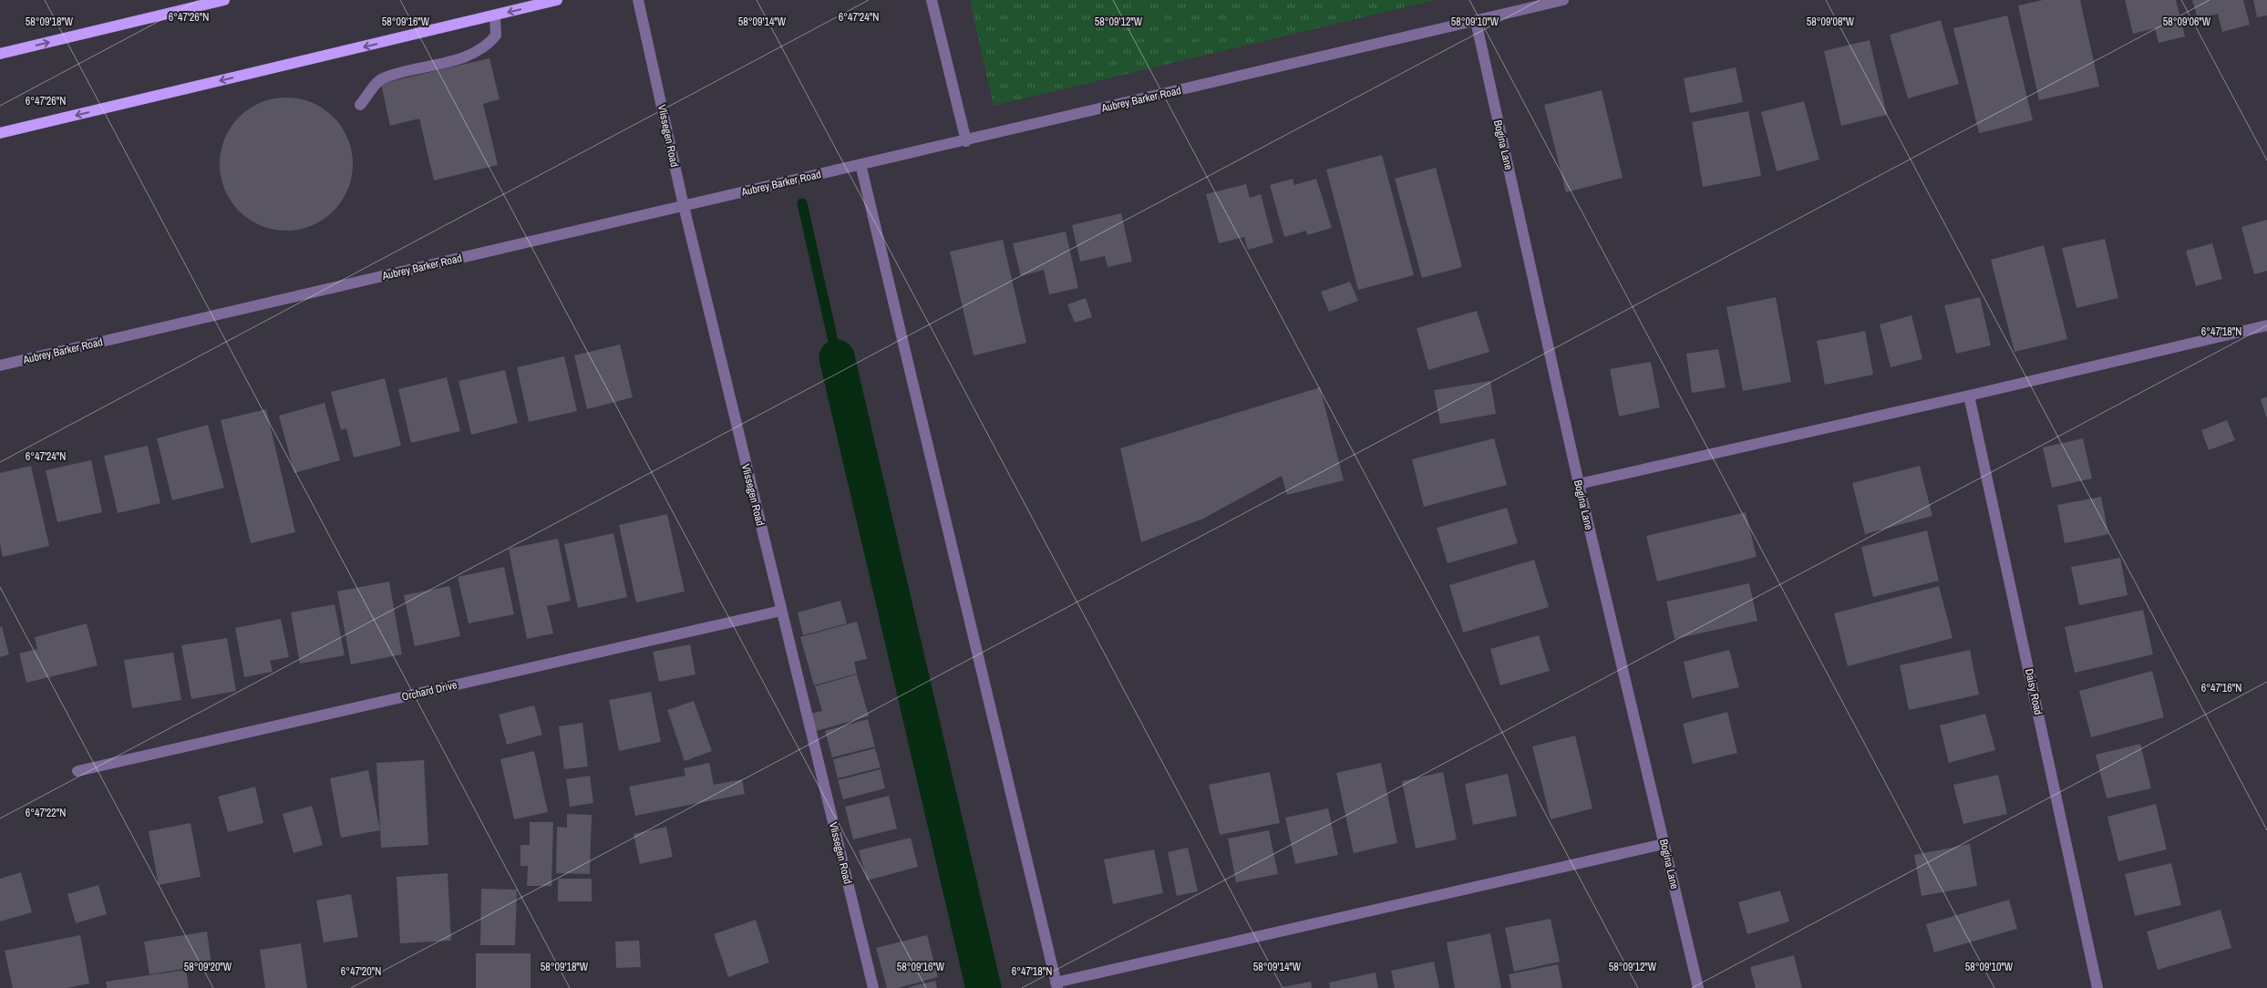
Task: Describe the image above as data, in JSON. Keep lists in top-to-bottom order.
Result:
{
  "streets": {
    "street": [
      "Aubrey Barker Road",
      "Vlissegen Road",
      "Bogina Lane",
      "Orchard Drive",
      "Daisy Road"
    ]
  },
  "crossings": [
    ["Aubrey Barker Road", "Vlissegen Road"],
    ["Aubrey Barker Road", "Bogina Lane"],
    ["Vlissegen Road", "Orchard Drive"]
  ],
  "coordinates": [
    "6°47'26\"N",
    "6°47'24\"N",
    "58°09'18\"W",
    "58°09'16\"W",
    "58°09'14\"W",
    "58°09'12\"W",
    "58°09'10\"W",
    "58°09'08\"W",
    "58°09'06\"W",
    "6°47'18\"N",
    "6°47'16\"N",
    "6°47'22\"N",
    "58°09'20\"W",
    "6°47'20\"N"
  ]
}
